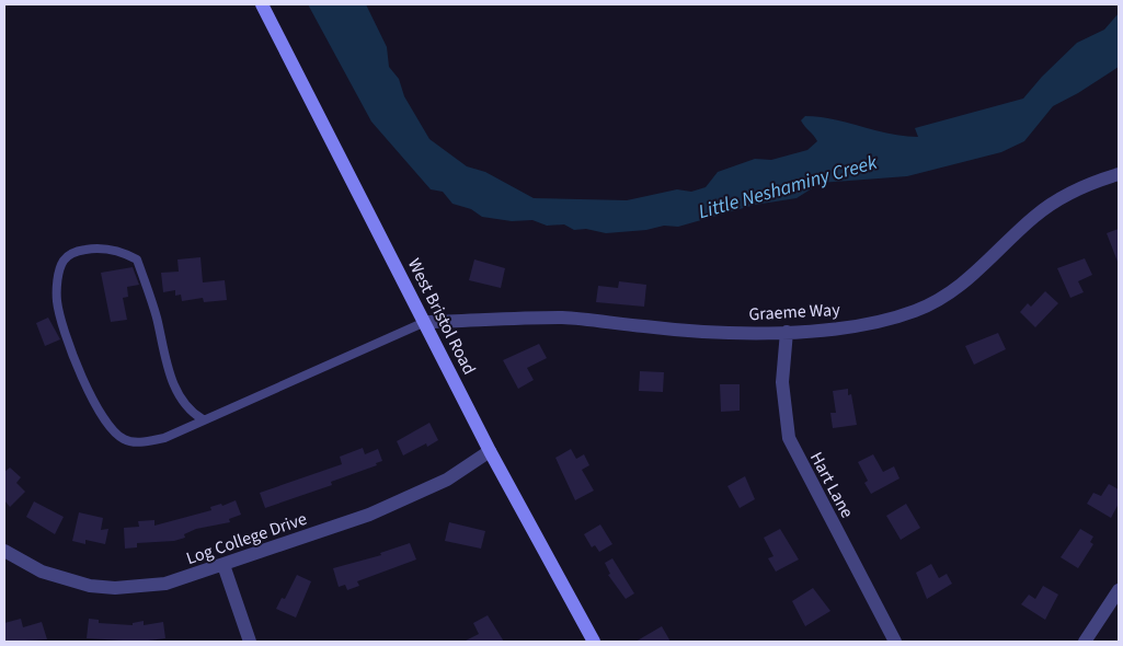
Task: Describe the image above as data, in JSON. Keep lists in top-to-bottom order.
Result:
{
  "streets": {
    "main road": ["West Bristol Road"],
    "street": ["Graeme Way", "Hart Lane", "Log College Drive"]
  },
  "crossings": [
    ["Graeme Way", "West Bristol Road"],
    ["Graeme Way", "Hart Lane"],
    ["West Bristol Road", "Log College Drive"]
  ],
  "water": ["Little Neshaminy Creek"]
}
